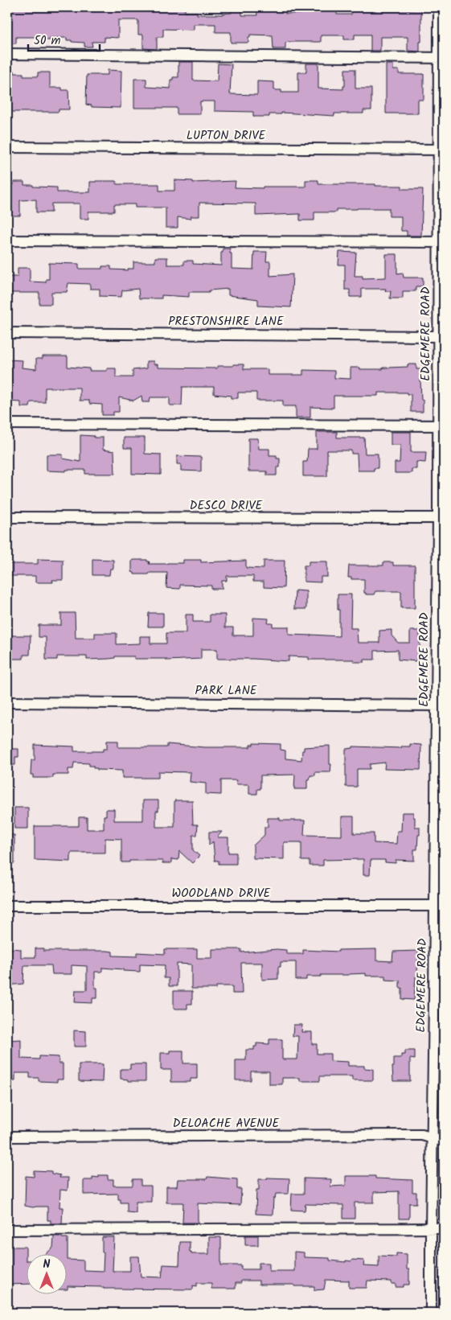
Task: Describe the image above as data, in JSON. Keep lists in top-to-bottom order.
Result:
{
  "streets": {
    "street": [
      "LUPTON DRIVE",
      "PRESTONSHIRE LANE",
      "EDGEMERE ROAD",
      "DESCO DRIVE",
      "PARK LANE",
      "WOODLAND DRIVE",
      "DELOACHE AVENUE"
    ]
  },
  "crossings": [
    ["LUPTON DRIVE", "EDGEMERE ROAD"],
    ["PRESTONSHIRE LANE", "EDGEMERE ROAD"],
    ["EDGEMERE ROAD", "DESCO DRIVE"],
    ["EDGEMERE ROAD", "PARK LANE"],
    ["EDGEMERE ROAD", "WOODLAND DRIVE"],
    ["EDGEMERE ROAD", "DELOACHE AVENUE"]
  ],
  "scale_bar": "50 m",
  "north": "top"
}
